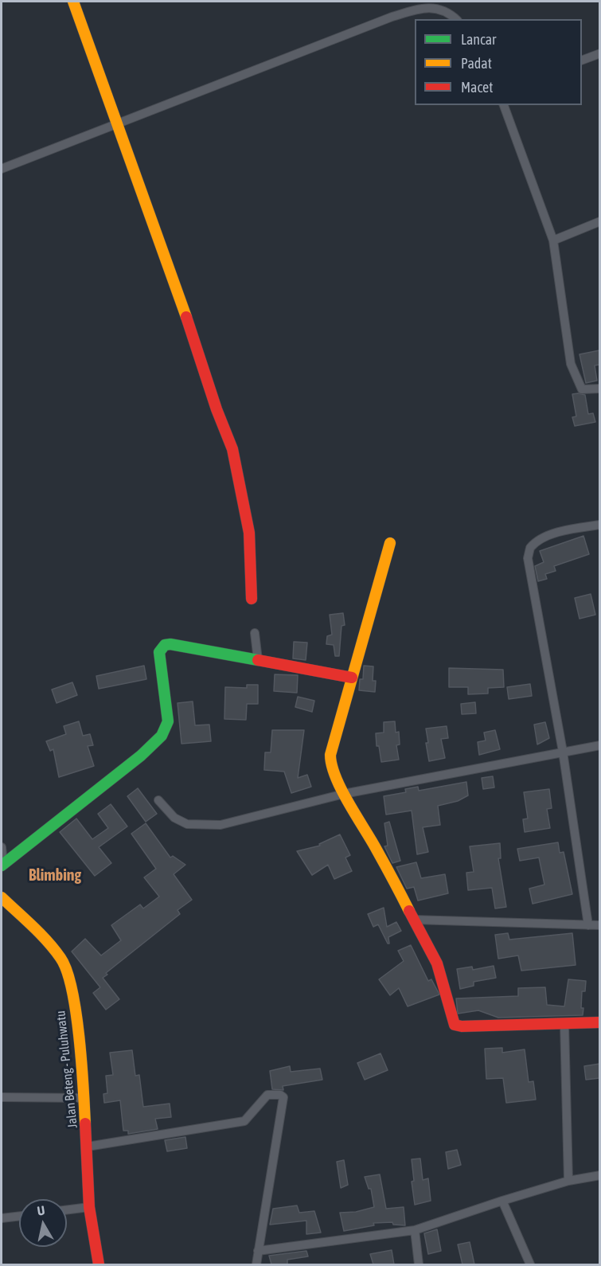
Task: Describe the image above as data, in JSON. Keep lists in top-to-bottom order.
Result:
{
  "streets": {
    "street": ["Jalan Beteng - Puluhwatu"]
  },
  "districts": ["Blimbing"],
  "legend": ["Lancar", "Padat", "Macet"],
  "north": "top"
}
